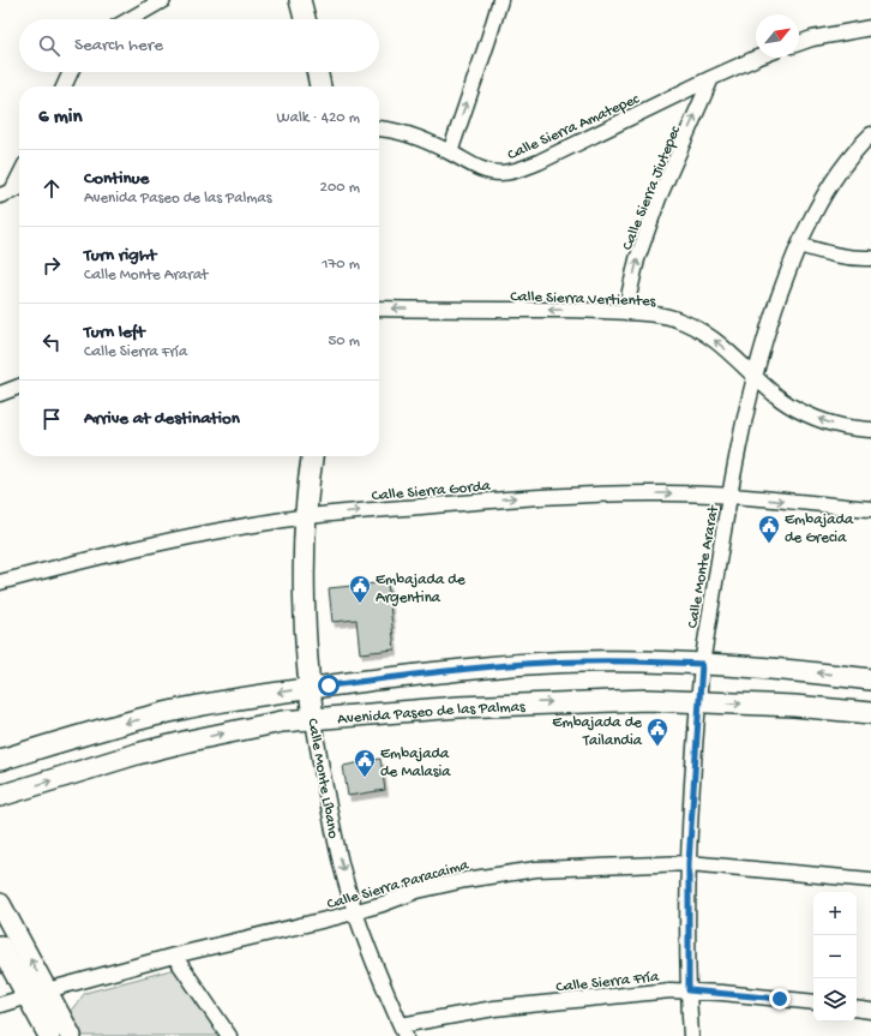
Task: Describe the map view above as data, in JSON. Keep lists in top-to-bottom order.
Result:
{
  "streets": {
    "main road": ["Avenida Paseo de las Palmas", "Calle Monte Líbano"],
    "street": [
      "Calle Sierra Amatepec",
      "Calle Sierra Jiutepec",
      "Calle Sierra Vertientes",
      "Calle Sierra Gorda",
      "Calle Monte Ararat",
      "Calle Sierra Paracaima",
      "Calle Sierra Fría"
    ]
  },
  "crossings": [
    ["Calle Sierra Amatepec", "Calle Sierra Jiutepec"],
    ["Calle Sierra Jiutepec", "Calle Sierra Vertientes"],
    ["Calle Sierra Vertientes", "Calle Monte Ararat"],
    ["Calle Sierra Gorda", "Calle Monte Ararat"],
    ["Calle Sierra Gorda", "Calle Monte Líbano"],
    ["Calle Monte Ararat", "Avenida Paseo de las Palmas"],
    ["Calle Monte Ararat", "Calle Sierra Paracaima"],
    ["Calle Monte Ararat", "Calle Sierra Fría"],
    ["Avenida Paseo de las Palmas", "Calle Monte Líbano"],
    ["Calle Monte Líbano", "Calle Sierra Paracaima"],
    ["Calle Monte Líbano", "Calle Sierra Fría"]
  ],
  "one_way": ["Calle Sierra Jiutepec", "Calle Sierra Vertientes", "Calle Sierra Gorda"],
  "places": {
    "public building": [
      "Embajada de Grecia",
      "Embajada de Argentina",
      "Embajada de Tailandia",
      "Embajada de Malasia"
    ]
  },
  "north": "top right",
  "page": {
    "search": "Search here",
    "heading": ["6 min", "Walk · 420 m"],
    "list": [
      ["Continue", "Avenida Paseo de las Palmas", "200 m"],
      ["Turn right", "Calle Monte Ararat", "170 m"],
      ["Turn left", "Calle Sierra Fría", "50 m"],
      "Arrive at destination"
    ],
    "map_buttons": ["+", "−"]
  }
}
